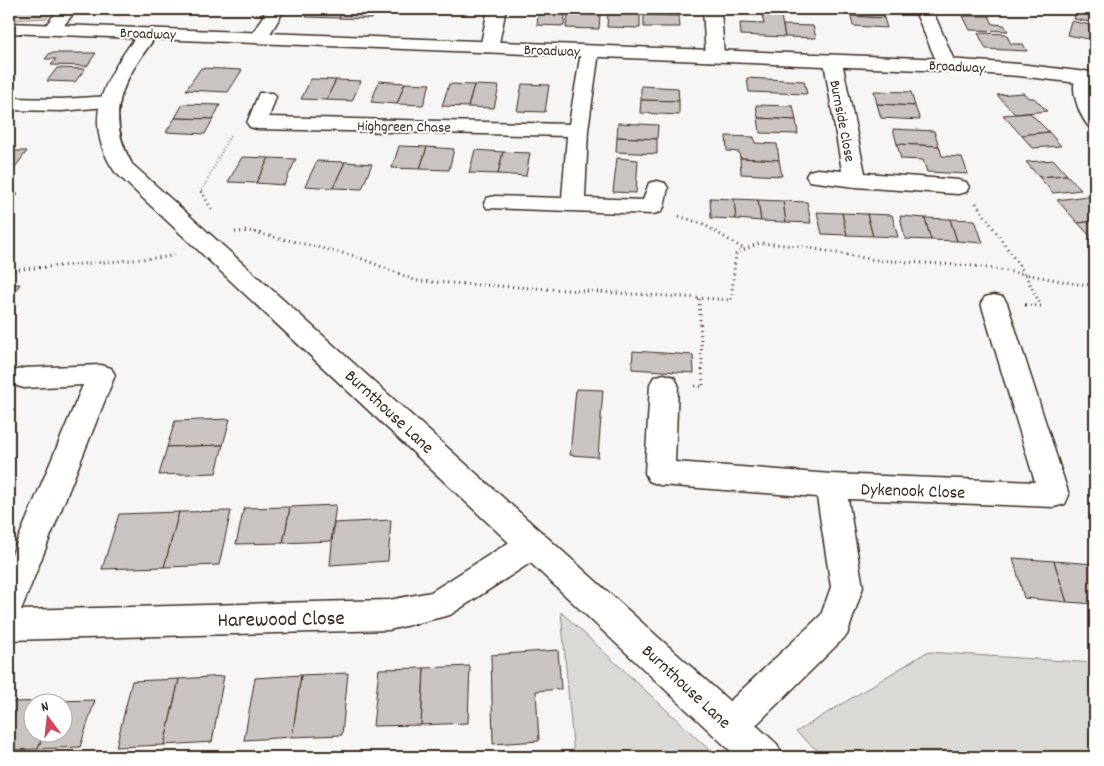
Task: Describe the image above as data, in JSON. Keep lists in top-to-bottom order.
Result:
{
  "streets": {
    "street": [
      "Broadway",
      "Burnside Close",
      "Highgreen Chase",
      "Burnthouse Lane",
      "Dykenook Close",
      "Harewood Close"
    ]
  },
  "crossings": [
    ["Broadway", "Burnside Close"],
    ["Broadway", "Burnthouse Lane"],
    ["Burnthouse Lane", "Harewood Close"]
  ],
  "north": "top"
}
